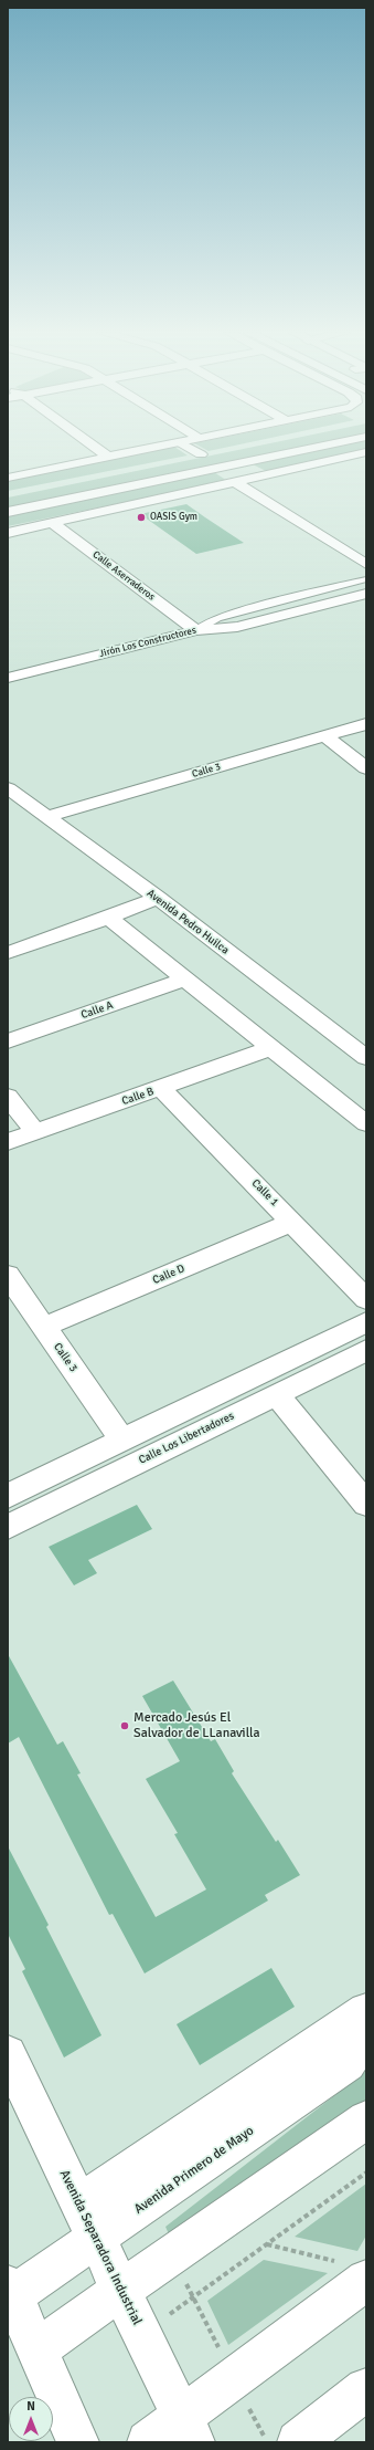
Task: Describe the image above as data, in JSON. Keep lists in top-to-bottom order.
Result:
{
  "streets": {
    "street": [
      "Calle Aserraderos",
      "Jirón Los Constructores",
      "Calle 3",
      "Avenida Pedro Huilca",
      "Calle A",
      "Calle B",
      "Calle 1",
      "Calle D",
      "Calle Los Libertadores",
      "Avenida Primero de Mayo",
      "Avenida Separadora Industrial"
    ]
  },
  "crossings": [
    ["Calle Aserraderos", "Jirón Los Constructores"],
    ["Calle 3", "Avenida Pedro Huilca"],
    ["Calle 3", "Calle D"],
    ["Calle B", "Calle 1"],
    ["Calle 1", "Calle D"],
    ["Avenida Primero de Mayo", "Avenida Separadora Industrial"]
  ],
  "places": ["OASIS Gym", "Mercado Jesús El Salvador de LLanavilla"],
  "north": "top"
}
